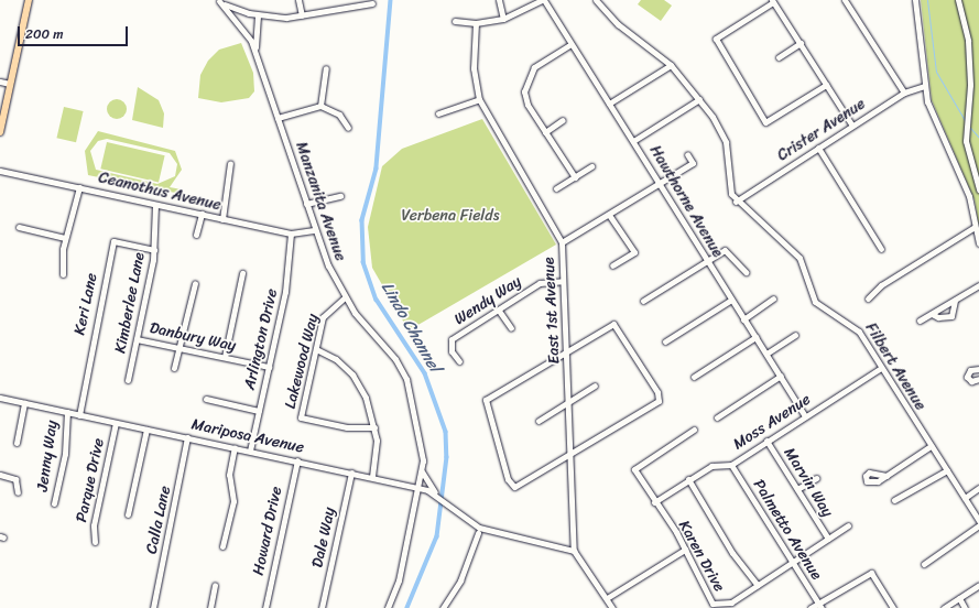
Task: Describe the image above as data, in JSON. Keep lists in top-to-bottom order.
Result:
{
  "streets": {
    "street": [
      "Crister Avenue",
      "Ceanothus Avenue",
      "Manzanita Avenue",
      "Hawthorne Avenue",
      "Wendy Way",
      "Kimberlee Lane",
      "Keri Lane",
      "East 1st Avenue",
      "Danbury Way",
      "Arlington Drive",
      "Lakewood Way",
      "Filbert Avenue",
      "Moss Avenue",
      "Mariposa Avenue",
      "Jenny Way",
      "Parque Drive",
      "Marvin Way",
      "Calla Lane",
      "Palmetto Avenue",
      "Howard Drive",
      "Dale Way",
      "Karen Drive"
    ]
  },
  "crossings": [
    ["Crister Avenue", "Filbert Avenue"],
    ["Ceanothus Avenue", "Manzanita Avenue"],
    ["Ceanothus Avenue", "Kimberlee Lane"],
    ["Ceanothus Avenue", "Arlington Drive"],
    ["Manzanita Avenue", "Lakewood Way"],
    ["Manzanita Avenue", "Mariposa Avenue"],
    ["Hawthorne Avenue", "Moss Avenue"],
    ["Wendy Way", "East 1st Avenue"],
    ["Kimberlee Lane", "Keri Lane"],
    ["Kimberlee Lane", "Danbury Way"],
    ["Keri Lane", "Mariposa Avenue"],
    ["Danbury Way", "Arlington Drive"],
    ["Arlington Drive", "Mariposa Avenue"],
    ["Filbert Avenue", "Moss Avenue"],
    ["Moss Avenue", "Marvin Way"],
    ["Moss Avenue", "Palmetto Avenue"],
    ["Moss Avenue", "Karen Drive"],
    ["Mariposa Avenue", "Jenny Way"],
    ["Mariposa Avenue", "Parque Drive"],
    ["Mariposa Avenue", "Calla Lane"],
    ["Mariposa Avenue", "Howard Drive"],
    ["Mariposa Avenue", "Dale Way"],
    ["Marvin Way", "Karen Drive"],
    ["Palmetto Avenue", "Karen Drive"]
  ],
  "water": ["Lindo Channel"],
  "parks": ["Verbena Fields"],
  "scale_bar": "200 m"
}
